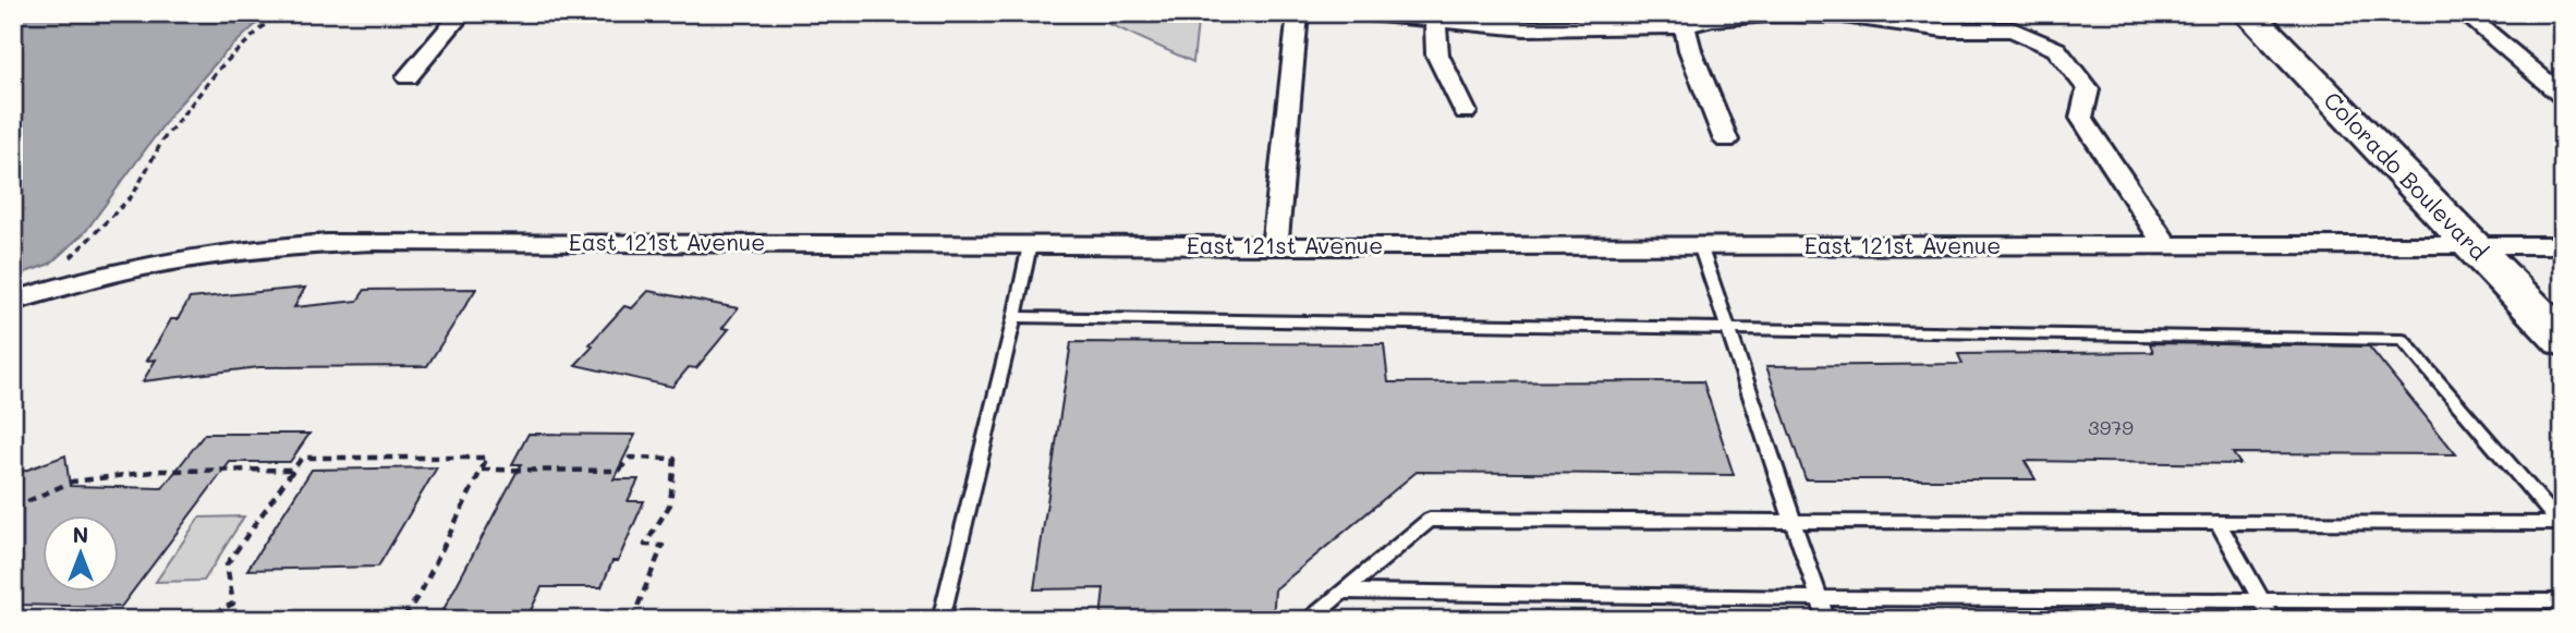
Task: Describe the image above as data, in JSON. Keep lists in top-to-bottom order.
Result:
{
  "streets": {
    "main road": ["Colorado Boulevard"],
    "street": ["East 121st Avenue"]
  },
  "crossings": [
    ["Colorado Boulevard", "East 121st Avenue"]
  ],
  "house_numbers": ["3979"],
  "north": "top"
}
